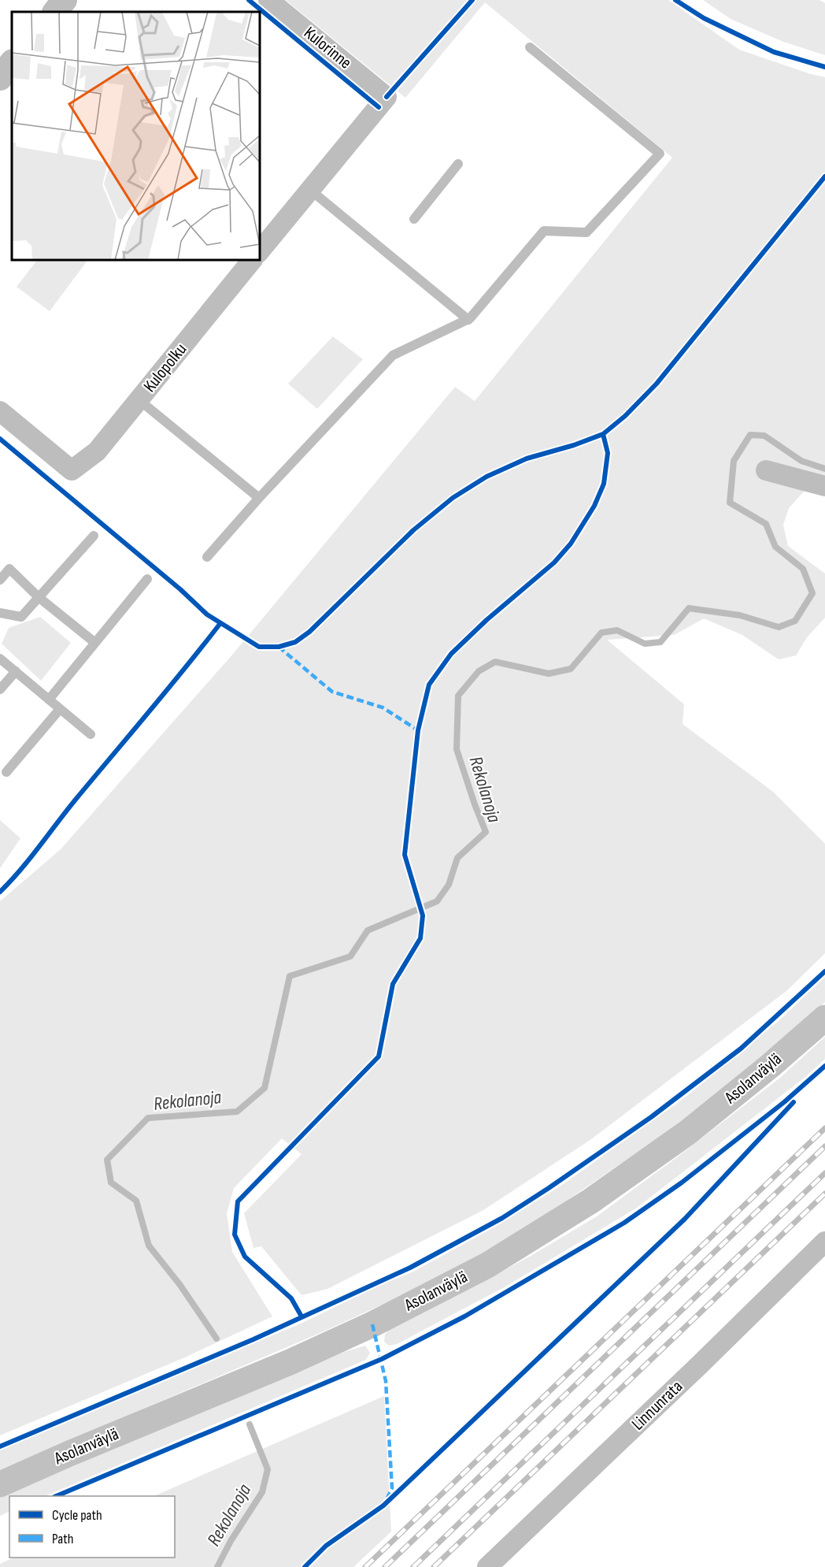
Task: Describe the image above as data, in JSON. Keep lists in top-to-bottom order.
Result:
{
  "streets": {
    "main road": ["Asolanväylä"],
    "street": ["Kulorinne", "Kulopolku", "Linnunrata"]
  },
  "water": ["Rekolanoja"],
  "legend": ["Cycle path", "Path"]
}
